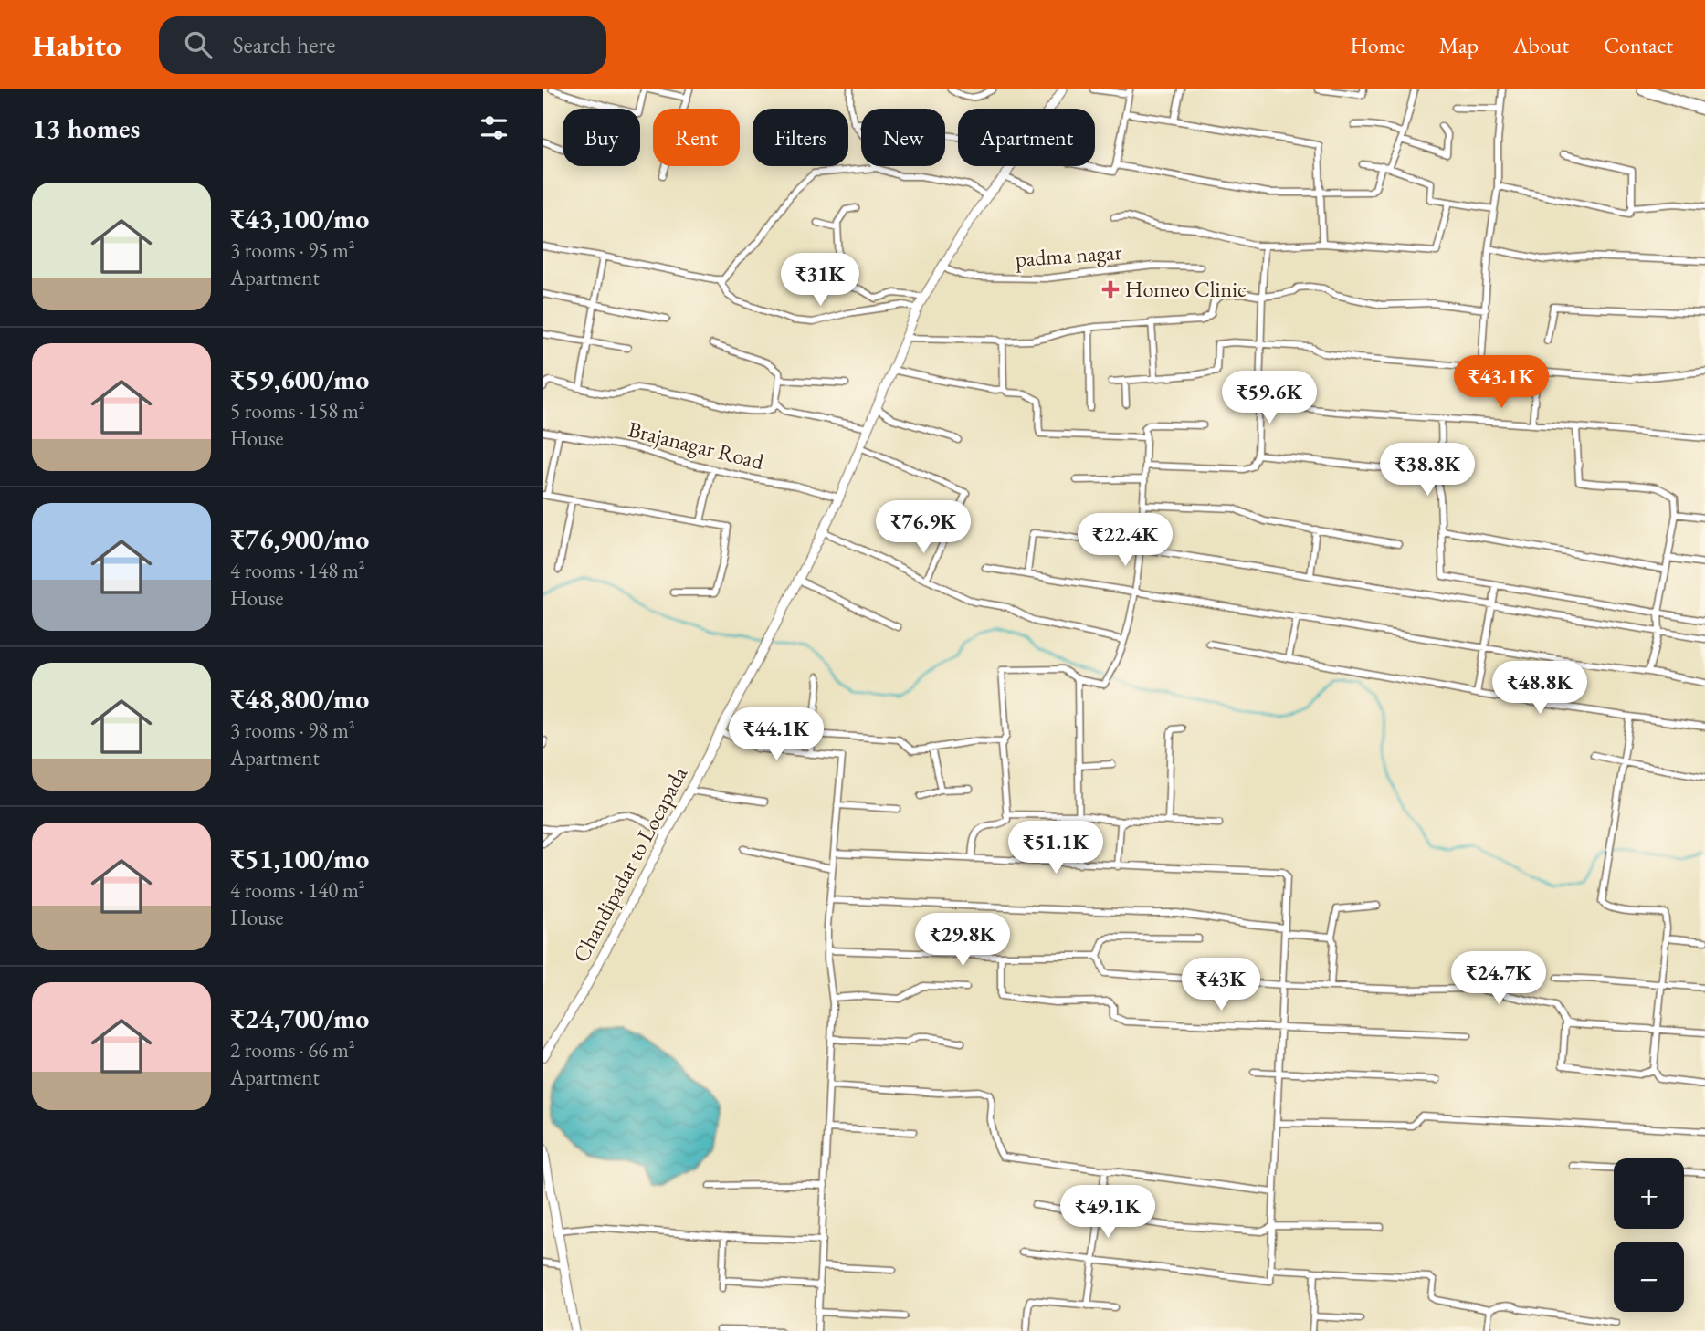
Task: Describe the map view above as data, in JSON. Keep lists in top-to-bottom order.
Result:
{
  "streets": {
    "street": ["padma nagar", "Brajanagar Road", "Chandipadar to Locapada"]
  },
  "crossings": [
    ["padma nagar", "Chandipadar to Locapada"],
    ["Brajanagar Road", "Chandipadar to Locapada"]
  ],
  "places": {
    "health": ["Homeo Clinic"]
  },
  "page": {
    "header": "Habito",
    "search": "Search here",
    "nav": [
      "Home",
      "Map",
      "About",
      "Contact"
    ],
    "heading": "13 homes",
    "chip": [
      "Buy",
      "Rent",
      "Filters",
      "New",
      "Apartment"
    ],
    "list": [
      {
        "name": "₹43,100/mo",
        "note": "3 rooms · 95 m² · Apartment"
      },
      {
        "name": "₹59,600/mo",
        "note": "5 rooms · 158 m² · House"
      },
      {
        "name": "₹76,900/mo",
        "note": "4 rooms · 148 m² · House"
      },
      {
        "name": "₹48,800/mo",
        "note": "3 rooms · 98 m² · Apartment"
      },
      {
        "name": "₹51,100/mo",
        "note": "4 rooms · 140 m² · House"
      },
      {
        "name": "₹24,700/mo",
        "note": "2 rooms · 66 m² · Apartment"
      }
    ],
    "price": [
      "₹31K",
      "₹43.1K",
      "₹59.6K",
      "₹38.8K",
      "₹76.9K",
      "₹22.4K",
      "₹48.8K",
      "₹44.1K",
      "₹51.1K",
      "₹29.8K",
      "₹24.7K",
      "₹43K",
      "₹49.1K"
    ],
    "map_buttons": ["+", "−"]
  }
}
